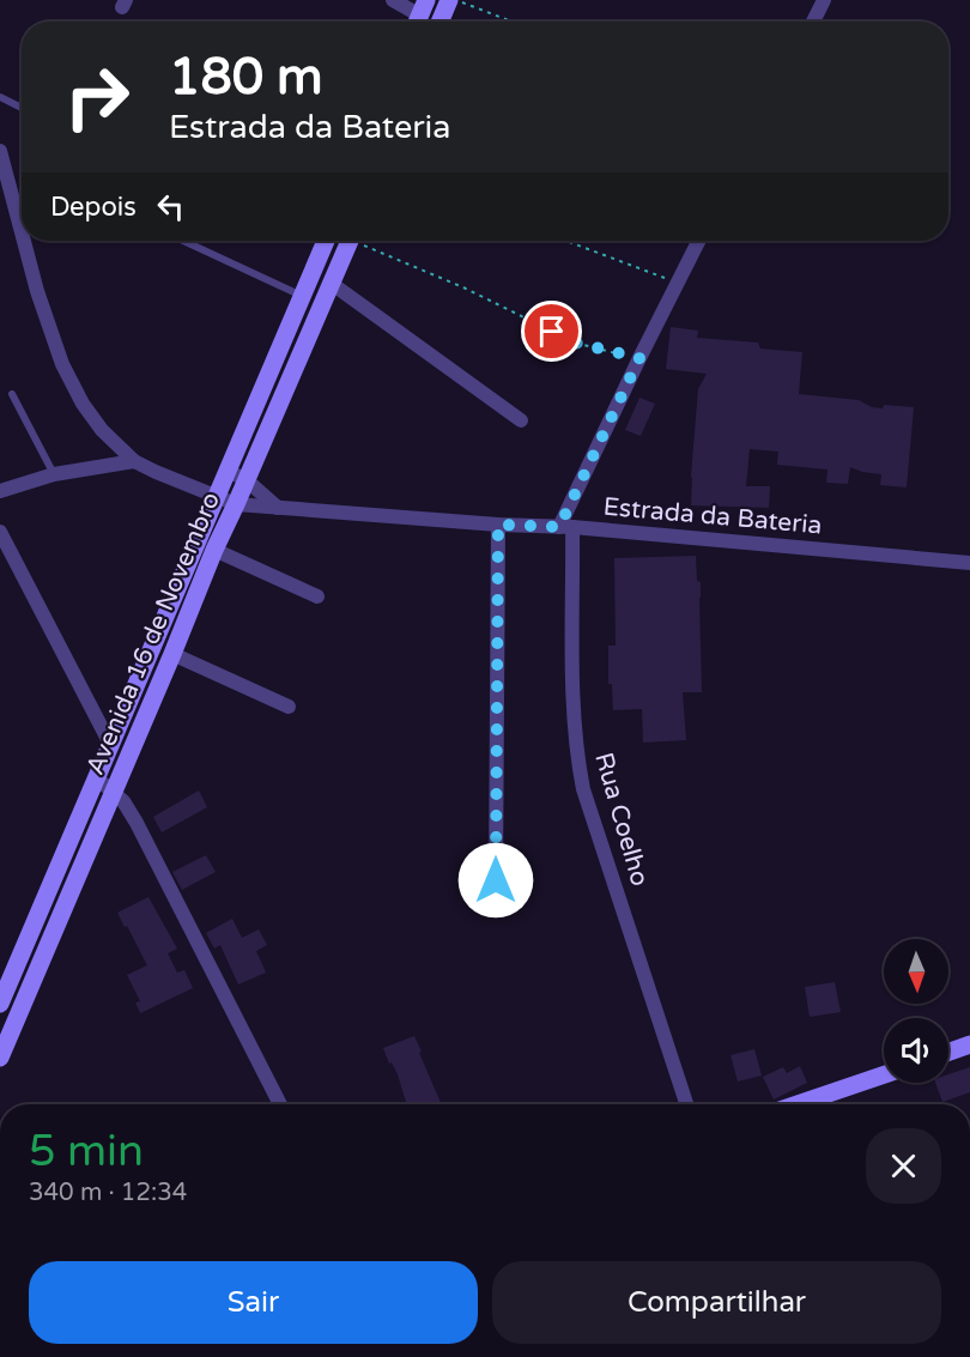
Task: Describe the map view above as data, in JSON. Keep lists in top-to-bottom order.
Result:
{
  "streets": {
    "main road": ["Avenida 16 de Novembro"],
    "street": ["Estrada da Bateria", "Rua Coelho"]
  },
  "crossings": [
    ["Estrada da Bateria", "Avenida 16 de Novembro"],
    ["Estrada da Bateria", "Rua Coelho"]
  ],
  "north": "bottom",
  "page": {
    "turn": ["180 m", "Estrada da Bateria"],
    "then": "Depois",
    "heading": ["5 min", "340 m · 12:34"],
    "buttons": ["Sair", "Compartilhar"]
  }
}
